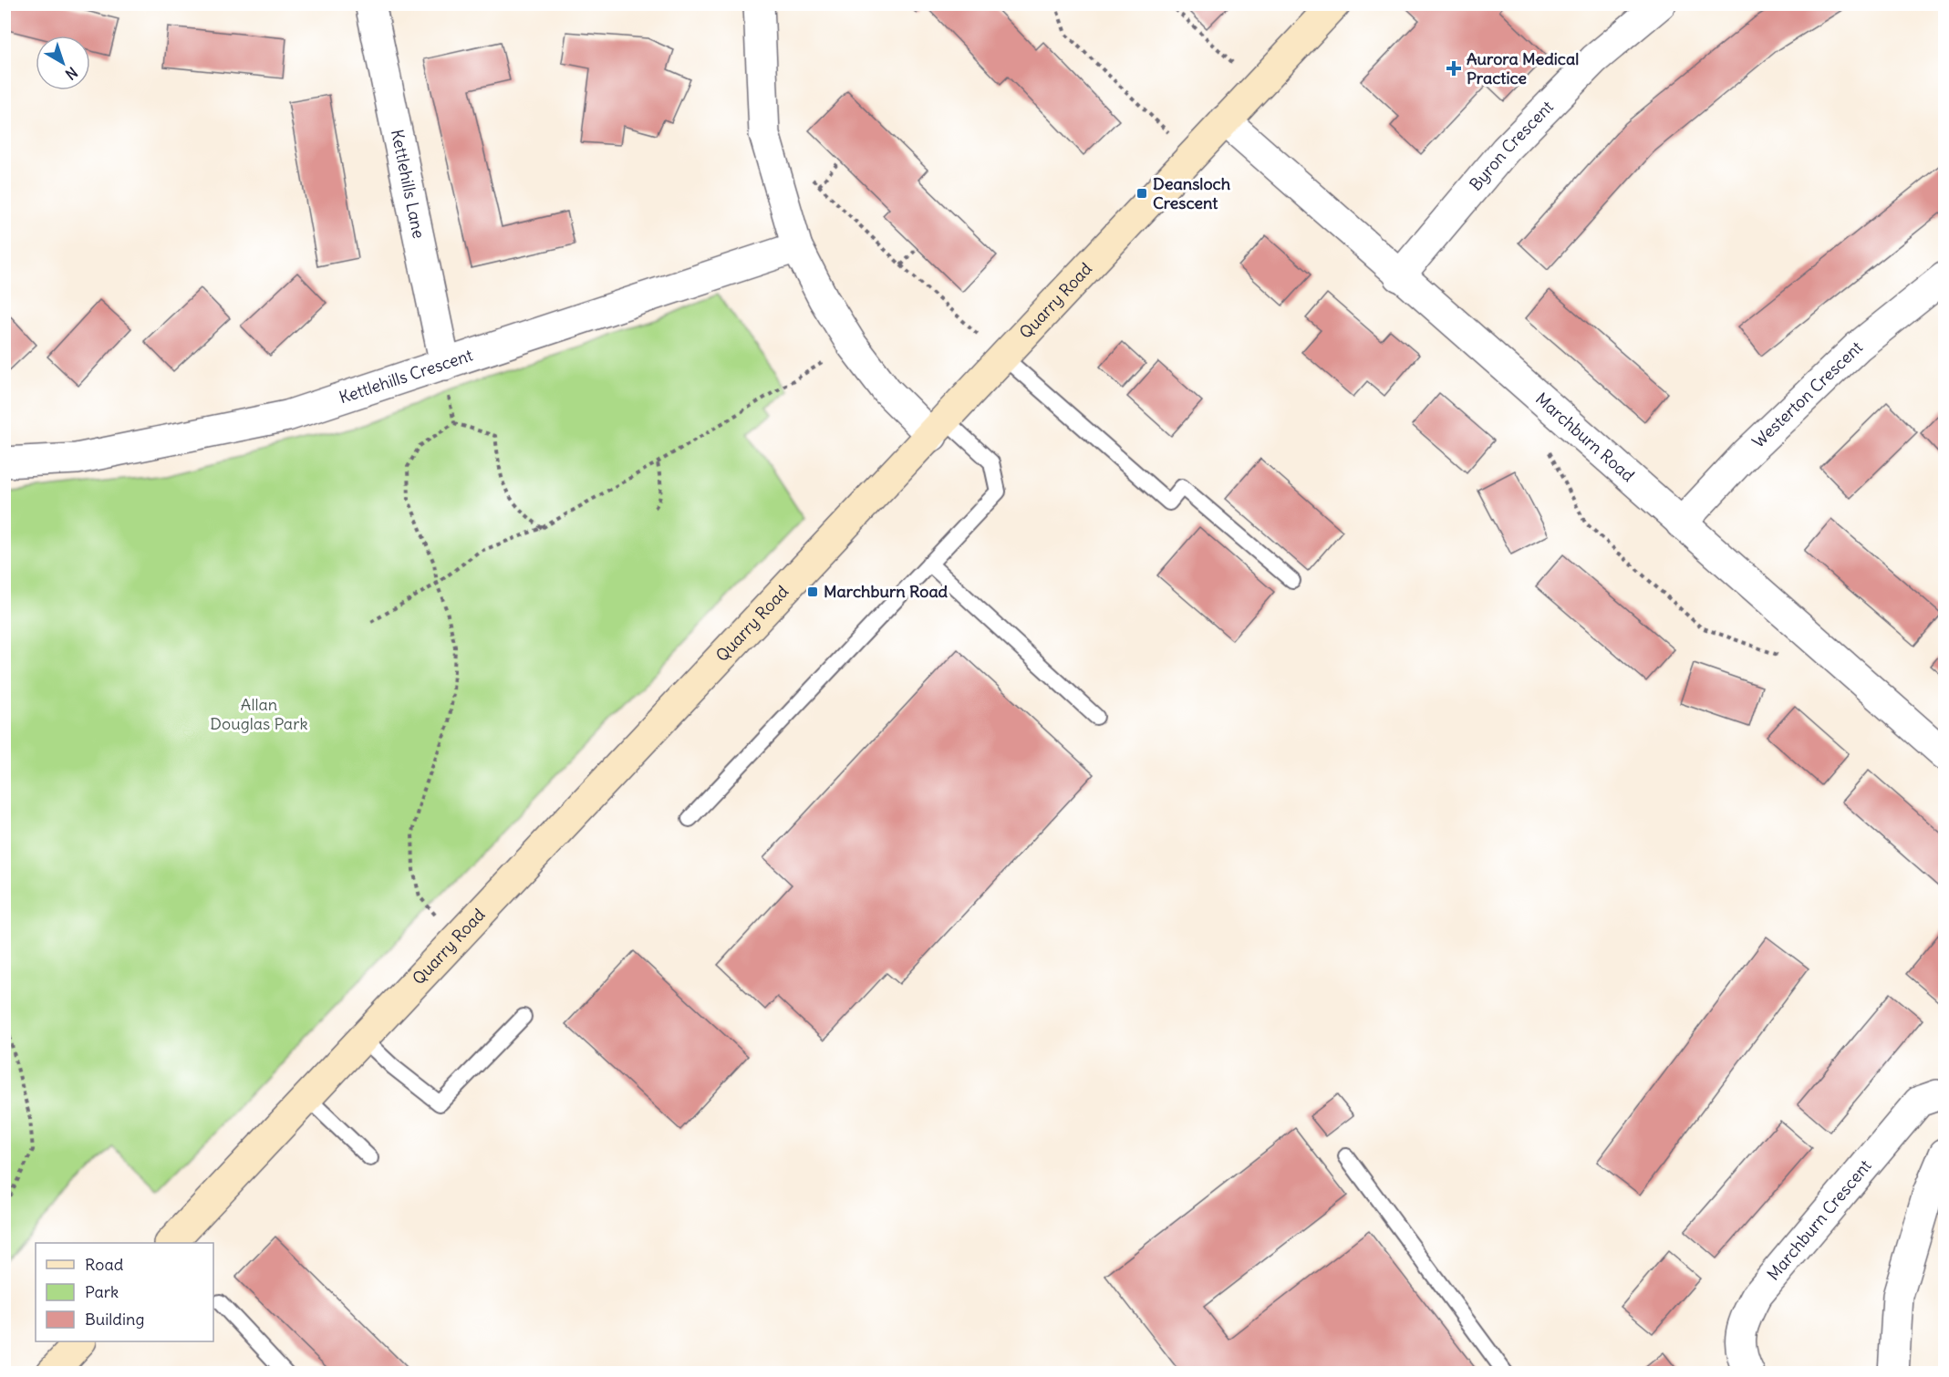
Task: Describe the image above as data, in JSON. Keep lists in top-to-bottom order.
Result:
{
  "streets": {
    "street": [
      "Byron Crescent",
      "Kettlehills Lane",
      "Quarry Road",
      "Kettlehills Crescent",
      "Westerton Crescent",
      "Marchburn Road",
      "Marchburn Crescent"
    ]
  },
  "crossings": [
    ["Byron Crescent", "Marchburn Road"],
    ["Kettlehills Lane", "Kettlehills Crescent"],
    ["Quarry Road", "Marchburn Road"],
    ["Westerton Crescent", "Marchburn Road"]
  ],
  "parks": ["Allan Douglas Park"],
  "places": {
    "health": ["Aurora Medical Practice"],
    "transit": ["Deansloch Crescent", "Marchburn Road"]
  },
  "legend": ["Road", "Park", "Building"],
  "north": "bottom right"
}
